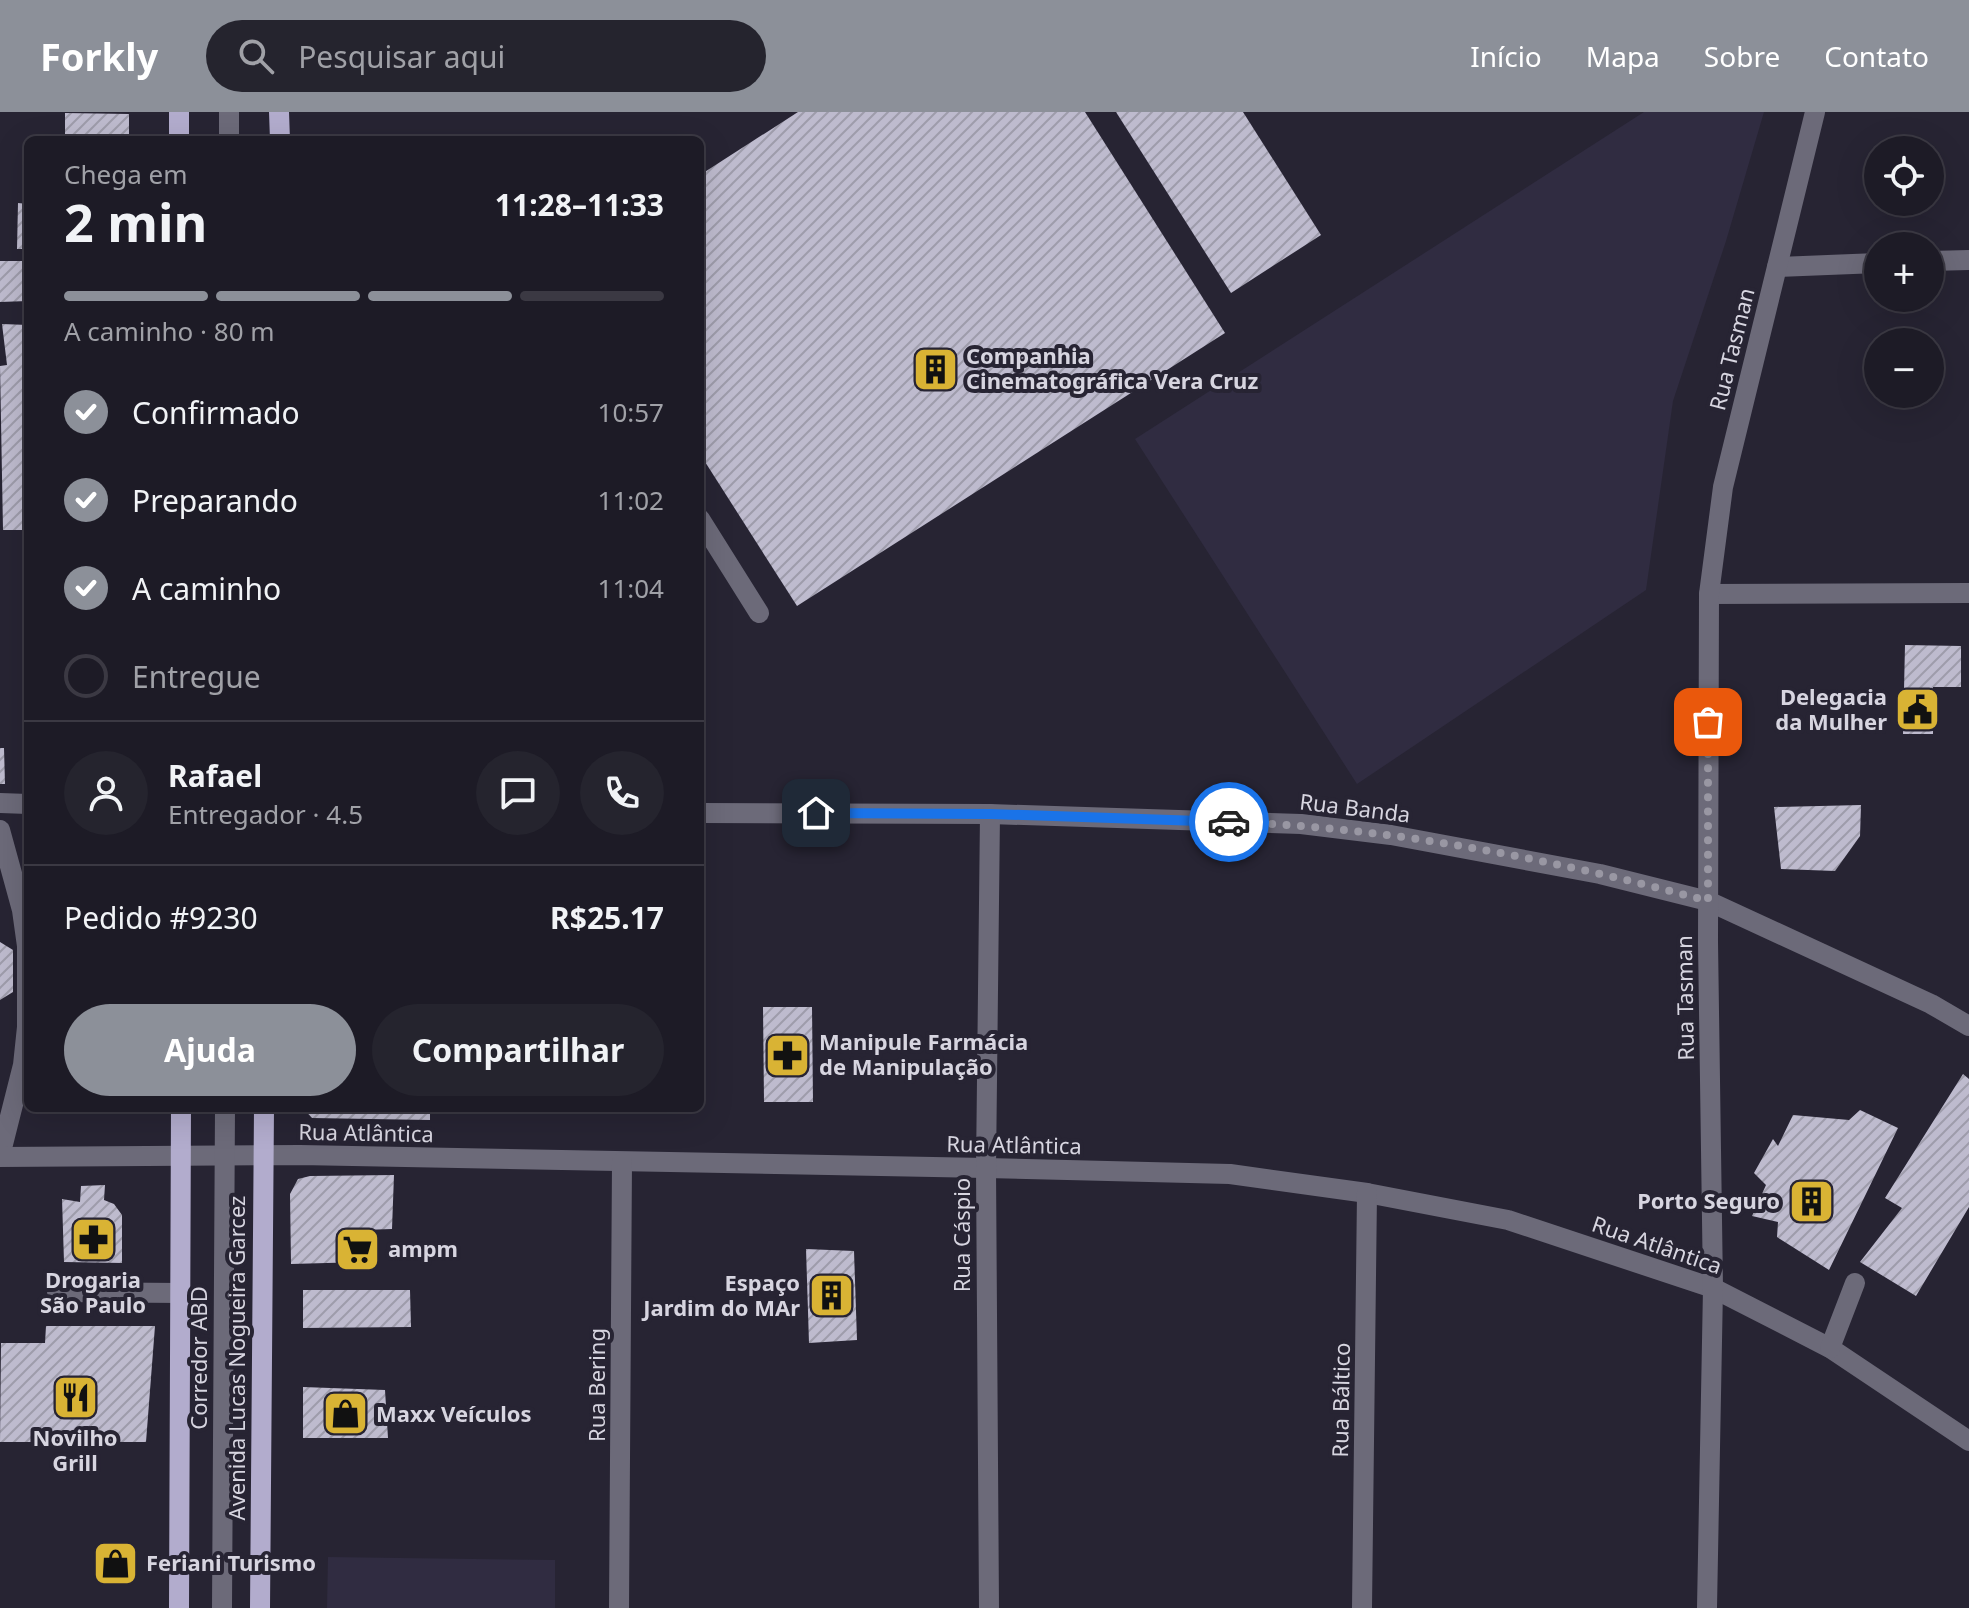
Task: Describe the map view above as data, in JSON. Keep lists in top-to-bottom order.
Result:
{
  "streets": {
    "main road": ["Avenida Lucas Nogueira Garcez"],
    "street": [
      "Rua Tasman",
      "Rua Banda",
      "Rua Atlântica",
      "Rua Cáspio",
      "Corredor ABD",
      "Rua Bering",
      "Rua Báltico"
    ]
  },
  "crossings": [
    ["Rua Tasman", "Rua Banda"],
    ["Rua Tasman", "Rua Atlântica"],
    ["Rua Banda", "Rua Cáspio"],
    ["Rua Atlântica", "Rua Cáspio"],
    ["Rua Atlântica", "Corredor ABD"],
    ["Rua Atlântica", "Avenida Lucas Nogueira Garcez"],
    ["Rua Atlântica", "Rua Bering"],
    ["Rua Atlântica", "Rua Báltico"]
  ],
  "places": {
    "building": ["Companhia Cinematográfica Vera Cruz", "Porto Seguro", "Espaço Jardim do MAr"],
    "public building": ["Delegacia da Mulher"],
    "pharmacy": ["Manipule Farmácia de Manipulação", "Drogaria São Paulo"],
    "supermarket": ["ampm"],
    "restaurant": ["Novilho Grill"],
    "shop": ["Maxx Veículos", "Feriani Turismo"]
  },
  "page": {
    "header": "Forkly",
    "search": "Pesquisar aqui",
    "nav": [
      "Início",
      "Mapa",
      "Sobre",
      "Contato"
    ],
    "map_buttons": ["+", "−"],
    "heading": ["2 min", "Chega em", "11:28–11:33"],
    "panel": [
      "Rafael",
      "Entregador · 4.5",
      "Pedido #9230",
      "R$25.17"
    ],
    "bar": "A caminho · 80 m",
    "list": [
      ["Confirmado", "10:57"],
      ["Preparando", "11:02"],
      ["A caminho", "11:04"],
      "Entregue"
    ],
    "buttons": ["Ajuda", "Compartilhar"]
  }
}
